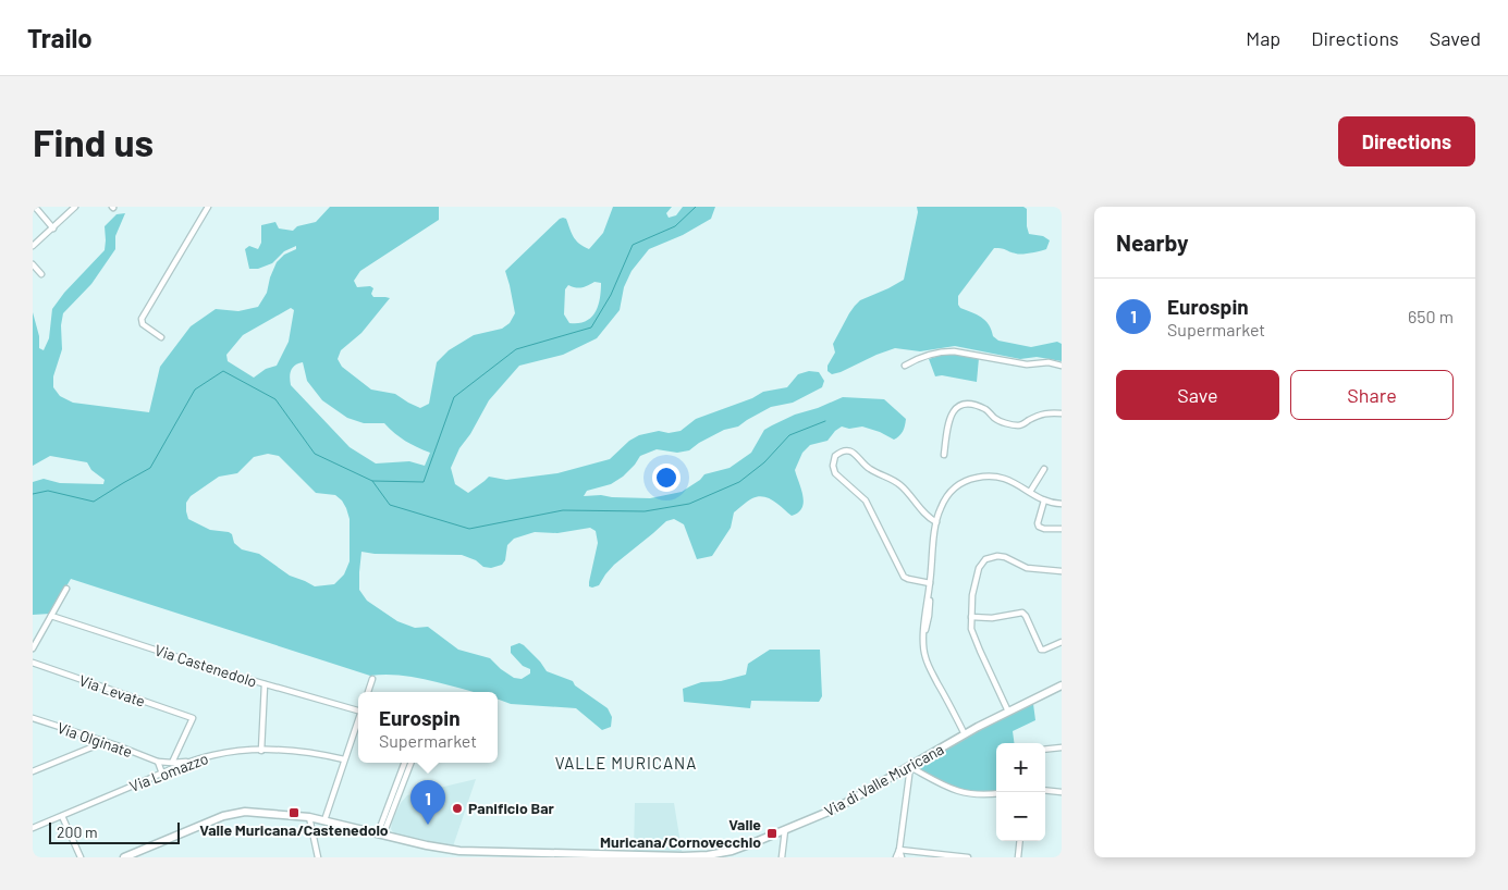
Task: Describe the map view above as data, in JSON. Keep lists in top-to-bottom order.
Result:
{
  "streets": {
    "street": [
      "Via Castenedolo",
      "Via Levate",
      "Via Olginate",
      "Via Lomazzo",
      "Via di Valle Muricana"
    ]
  },
  "crossings": [
    ["Via Castenedolo", "Via Lomazzo"],
    ["Via Castenedolo", "Via di Valle Muricana"],
    ["Via Levate", "Via Olginate"],
    ["Via Olginate", "Via Lomazzo"]
  ],
  "districts": ["VALLE MURICANA"],
  "places": {
    "other": ["Panificio Bar"],
    "transit": ["Valle Muricana/Castenedolo", "Valle Muricana/Cornovecchio"]
  },
  "scale_bar": "200 m",
  "page": {
    "header": "Trailo",
    "nav": ["Map", "Directions", "Saved"],
    "buttons": [
      "Directions",
      ["Save", "Share"]
    ],
    "title": "Find us",
    "heading": "Nearby",
    "list": [
      {
        "mark": "1",
        "name": "Eurospin",
        "note": "Supermarket",
        "value": "650 m"
      }
    ],
    "popup": ["Eurospin", "Supermarket"],
    "map_buttons": ["+", "−"],
    "pins": "1",
    "scale": "200 m"
  }
}
